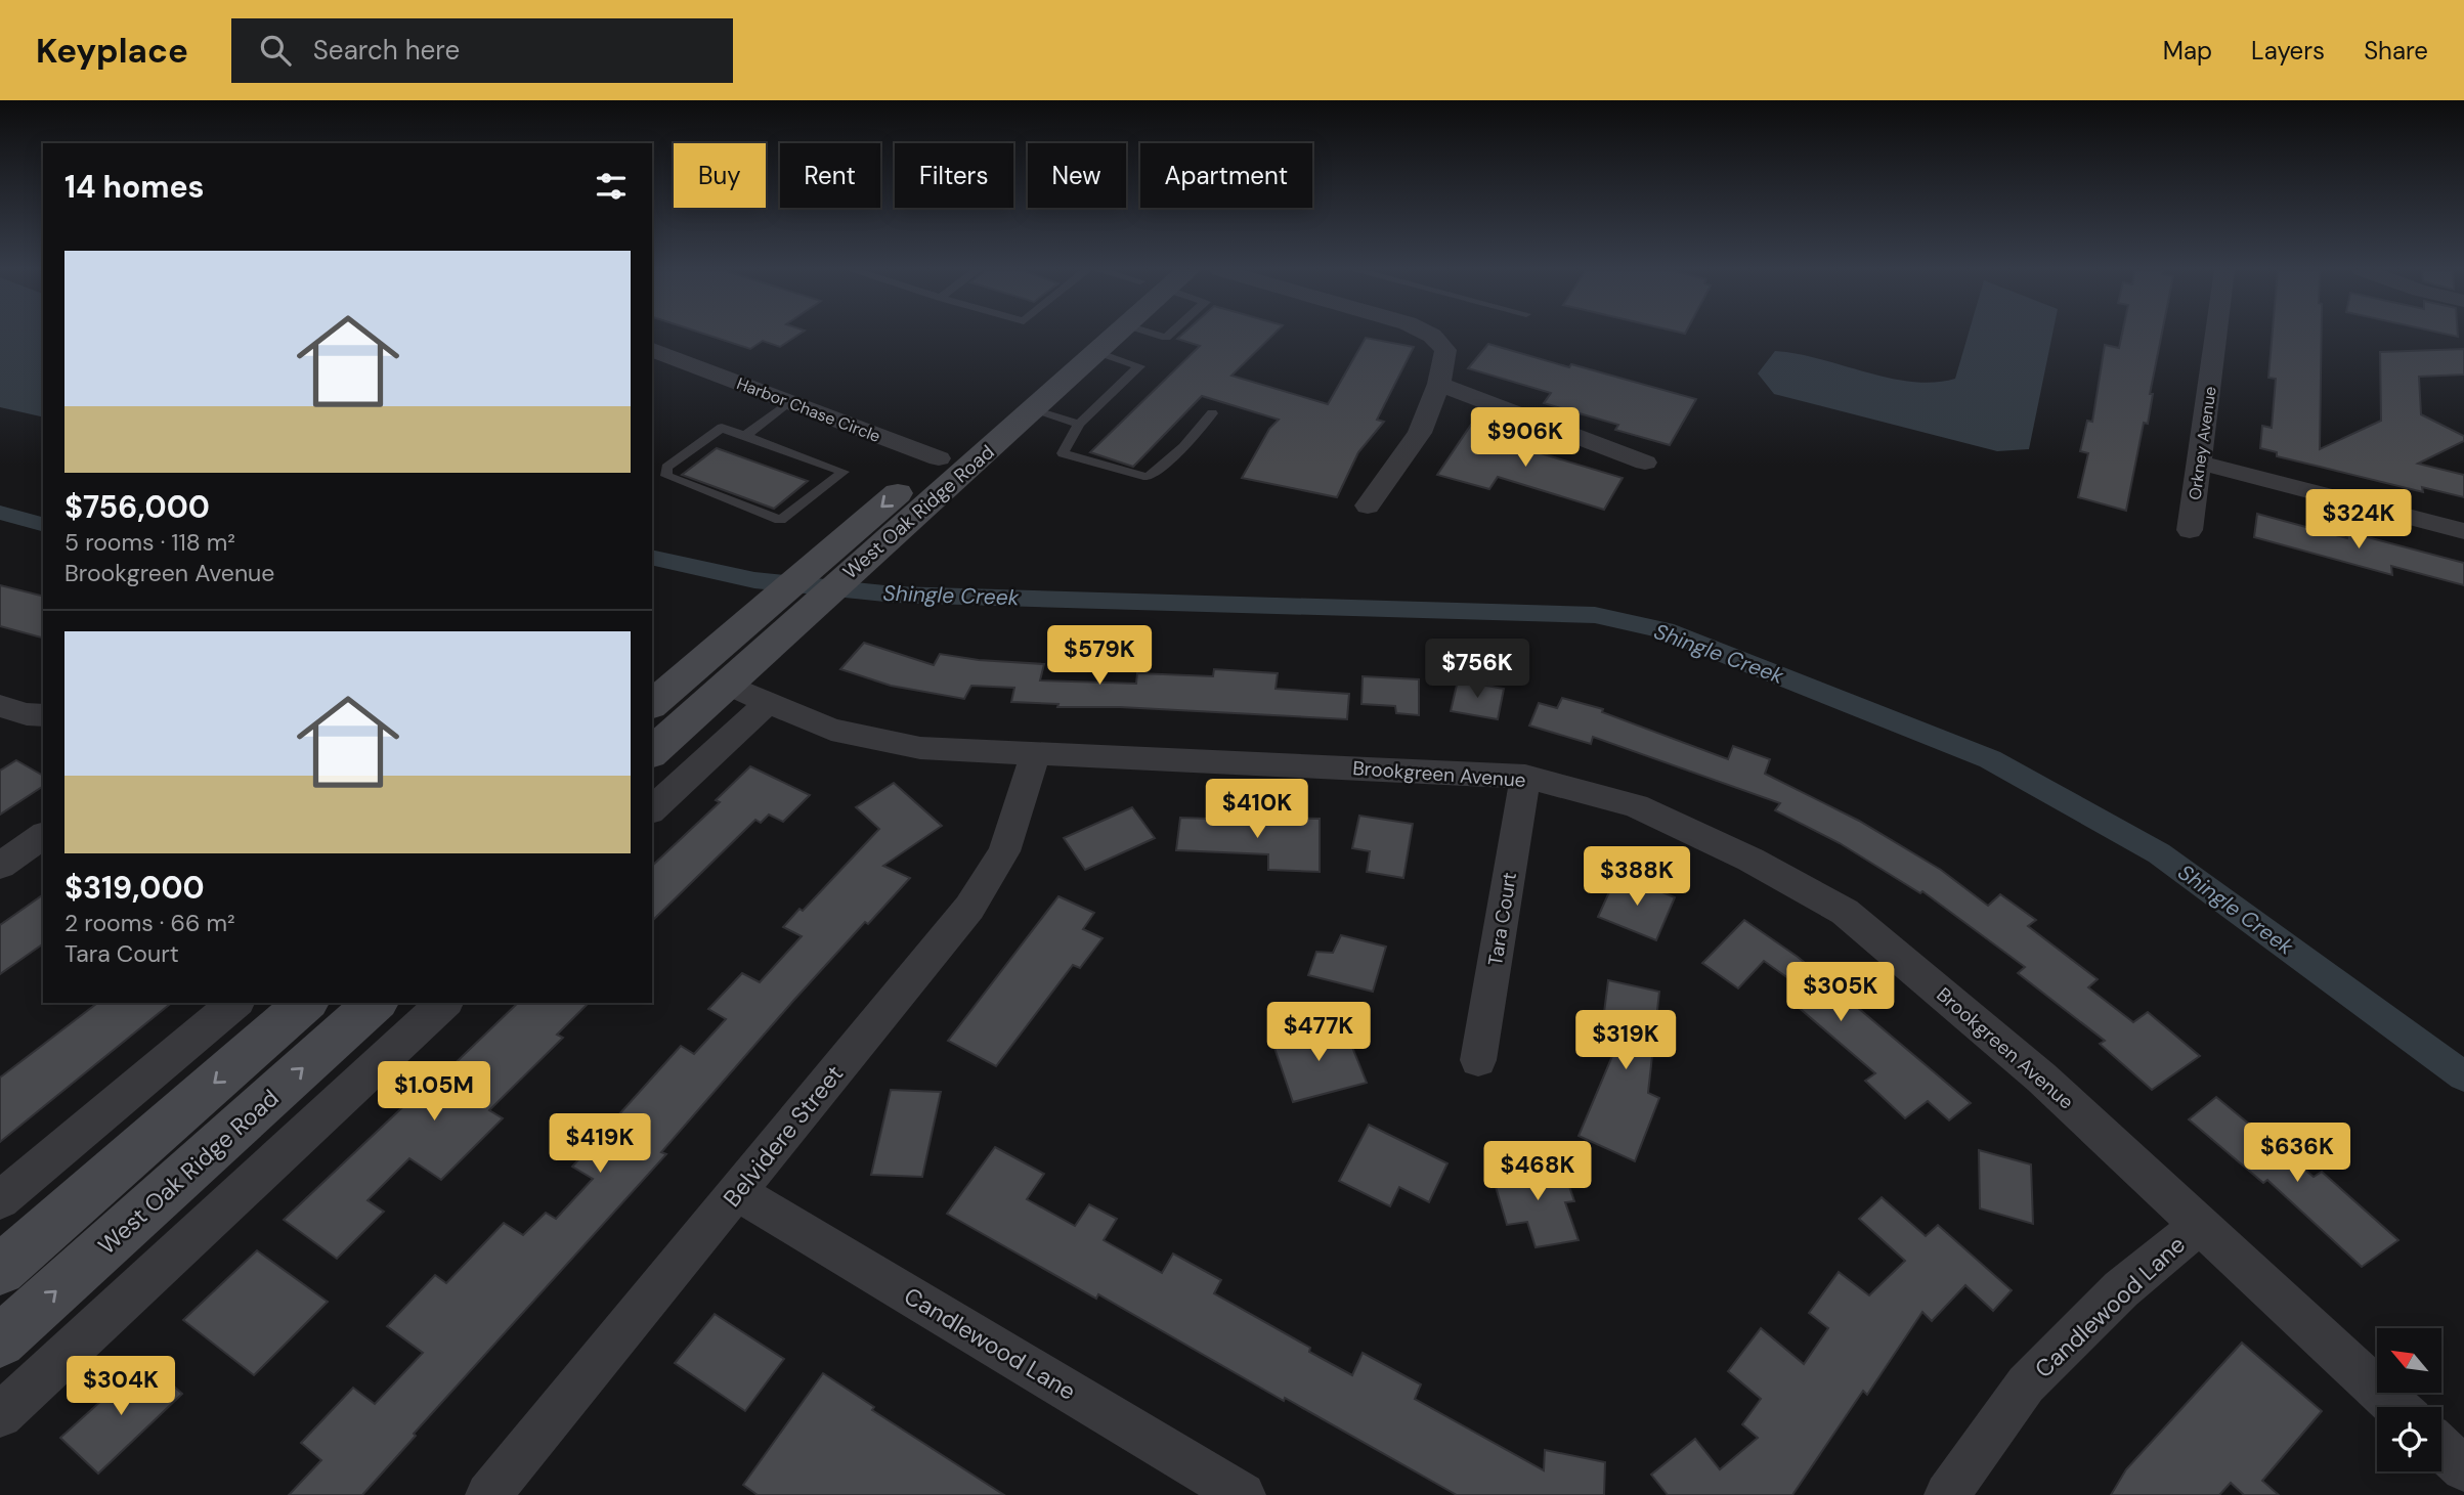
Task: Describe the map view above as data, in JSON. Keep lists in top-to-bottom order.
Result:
{
  "streets": {
    "street": [
      "Harbor Chase Circle",
      "Orkney Avenue",
      "West Oak Ridge Road",
      "Brookgreen Avenue",
      "Tara Court",
      "Belvidere Street",
      "Candlewood Lane"
    ]
  },
  "crossings": [
    ["Harbor Chase Circle", "West Oak Ridge Road"],
    ["West Oak Ridge Road", "Brookgreen Avenue"],
    ["Brookgreen Avenue", "Tara Court"],
    ["Brookgreen Avenue", "Belvidere Street"],
    ["Brookgreen Avenue", "Candlewood Lane"],
    ["Belvidere Street", "Candlewood Lane"]
  ],
  "water": ["Shingle Creek"],
  "north": "top left",
  "page": {
    "header": "Keyplace",
    "search": "Search here",
    "nav": ["Map", "Layers", "Share"],
    "chip": [
      "Buy",
      "Rent",
      "Filters",
      "New",
      "Apartment"
    ],
    "heading": "14 homes",
    "list": [
      {
        "name": "$756,000",
        "note": "5 rooms · 118 m² · Brookgreen Avenue"
      },
      {
        "name": "$319,000",
        "note": "2 rooms · 66 m² · Tara Court"
      }
    ],
    "price": [
      "$906K",
      "$324K",
      "$579K",
      "$756K",
      "$410K",
      "$388K",
      "$305K",
      "$477K",
      "$319K",
      "$1.05M",
      "$419K",
      "$636K",
      "$468K",
      "$304K"
    ]
  }
}
